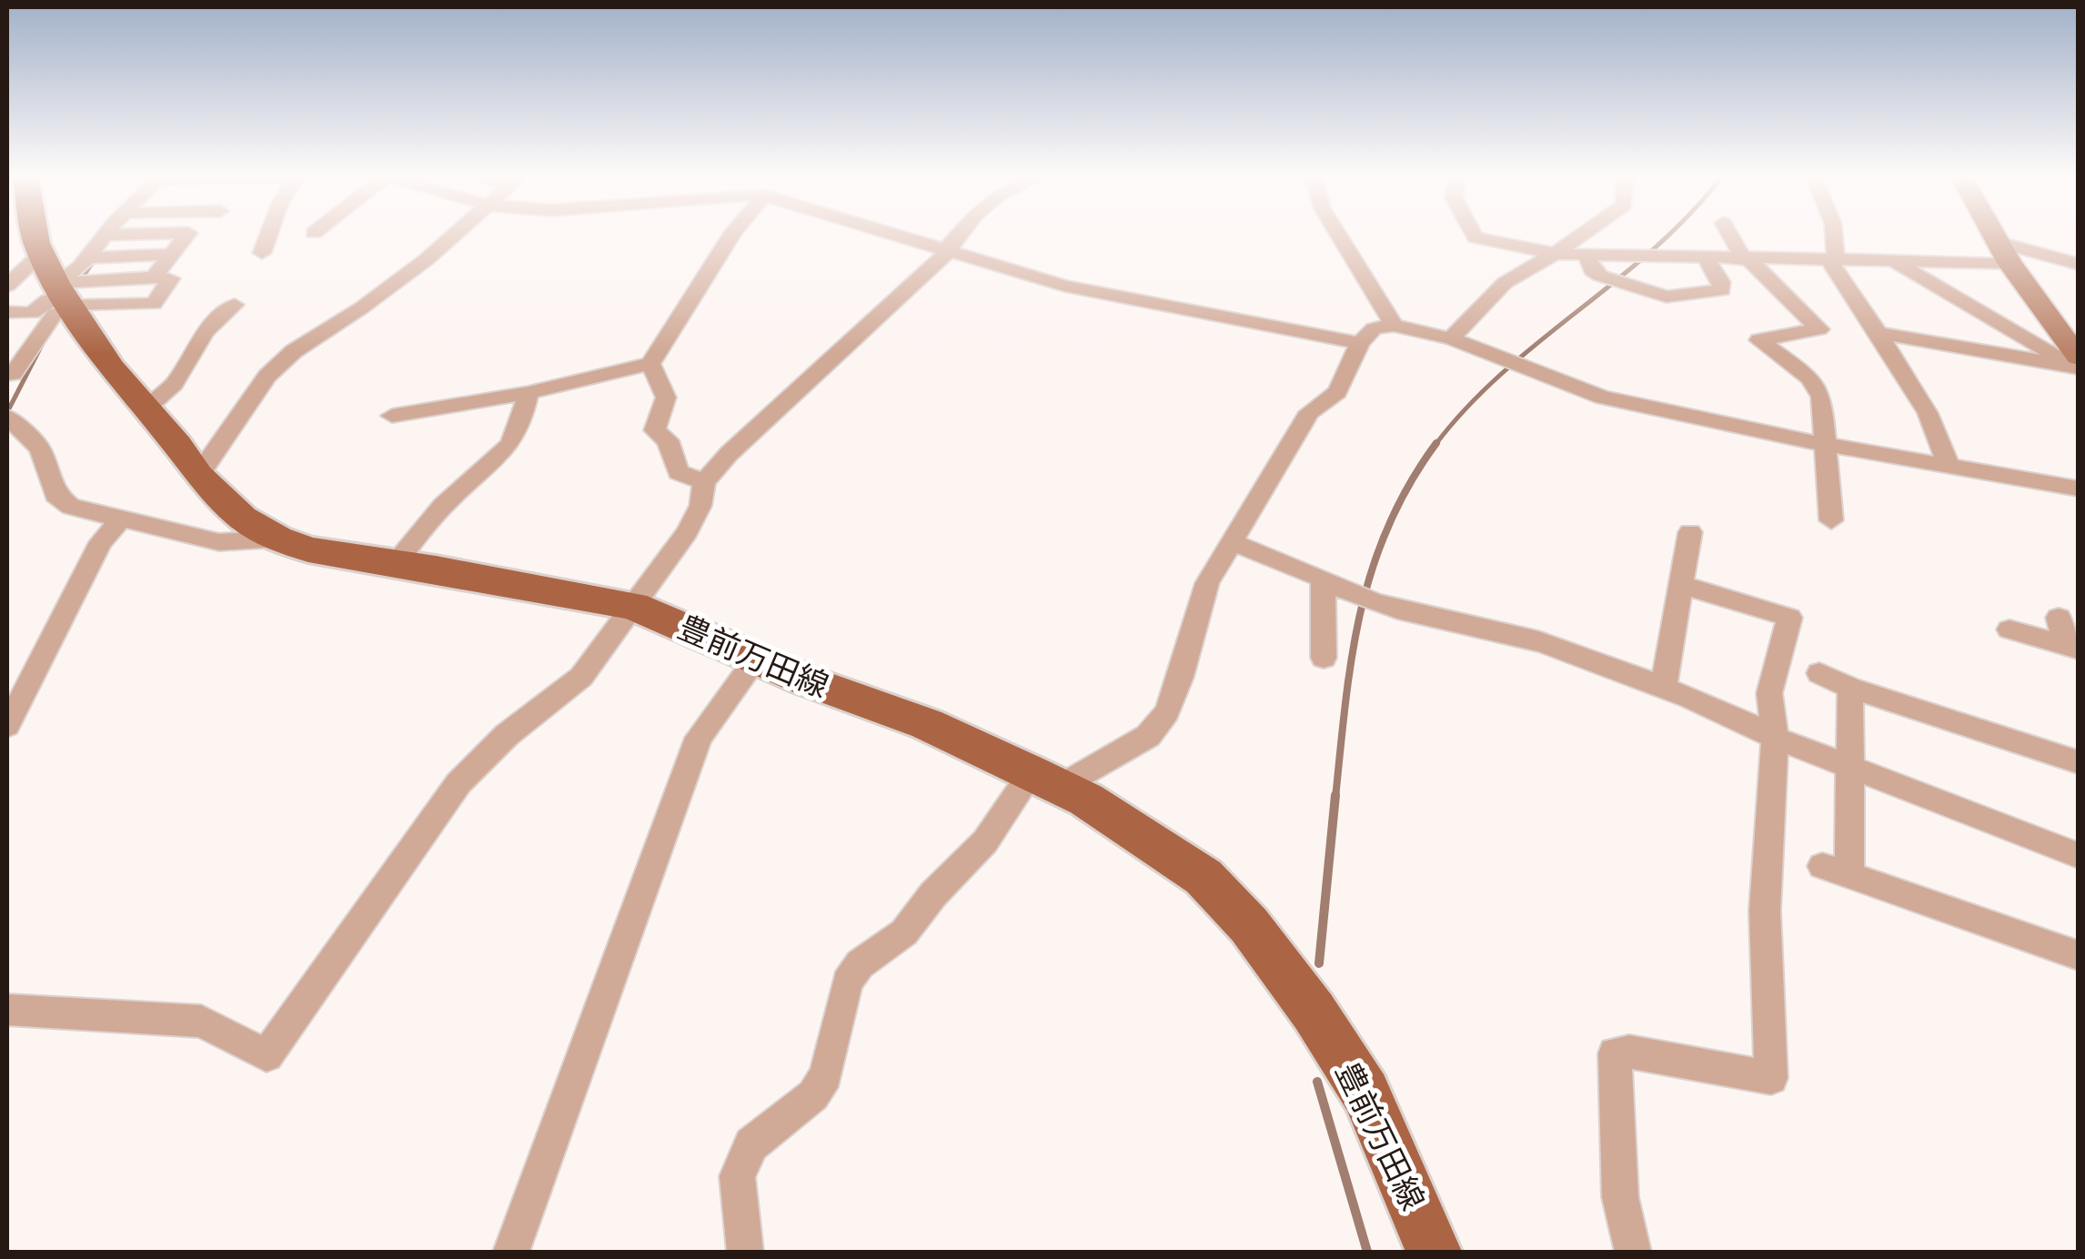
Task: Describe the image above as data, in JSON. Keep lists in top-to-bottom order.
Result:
{
  "streets": {
    "main road": ["豊前万田線"]
  }
}
